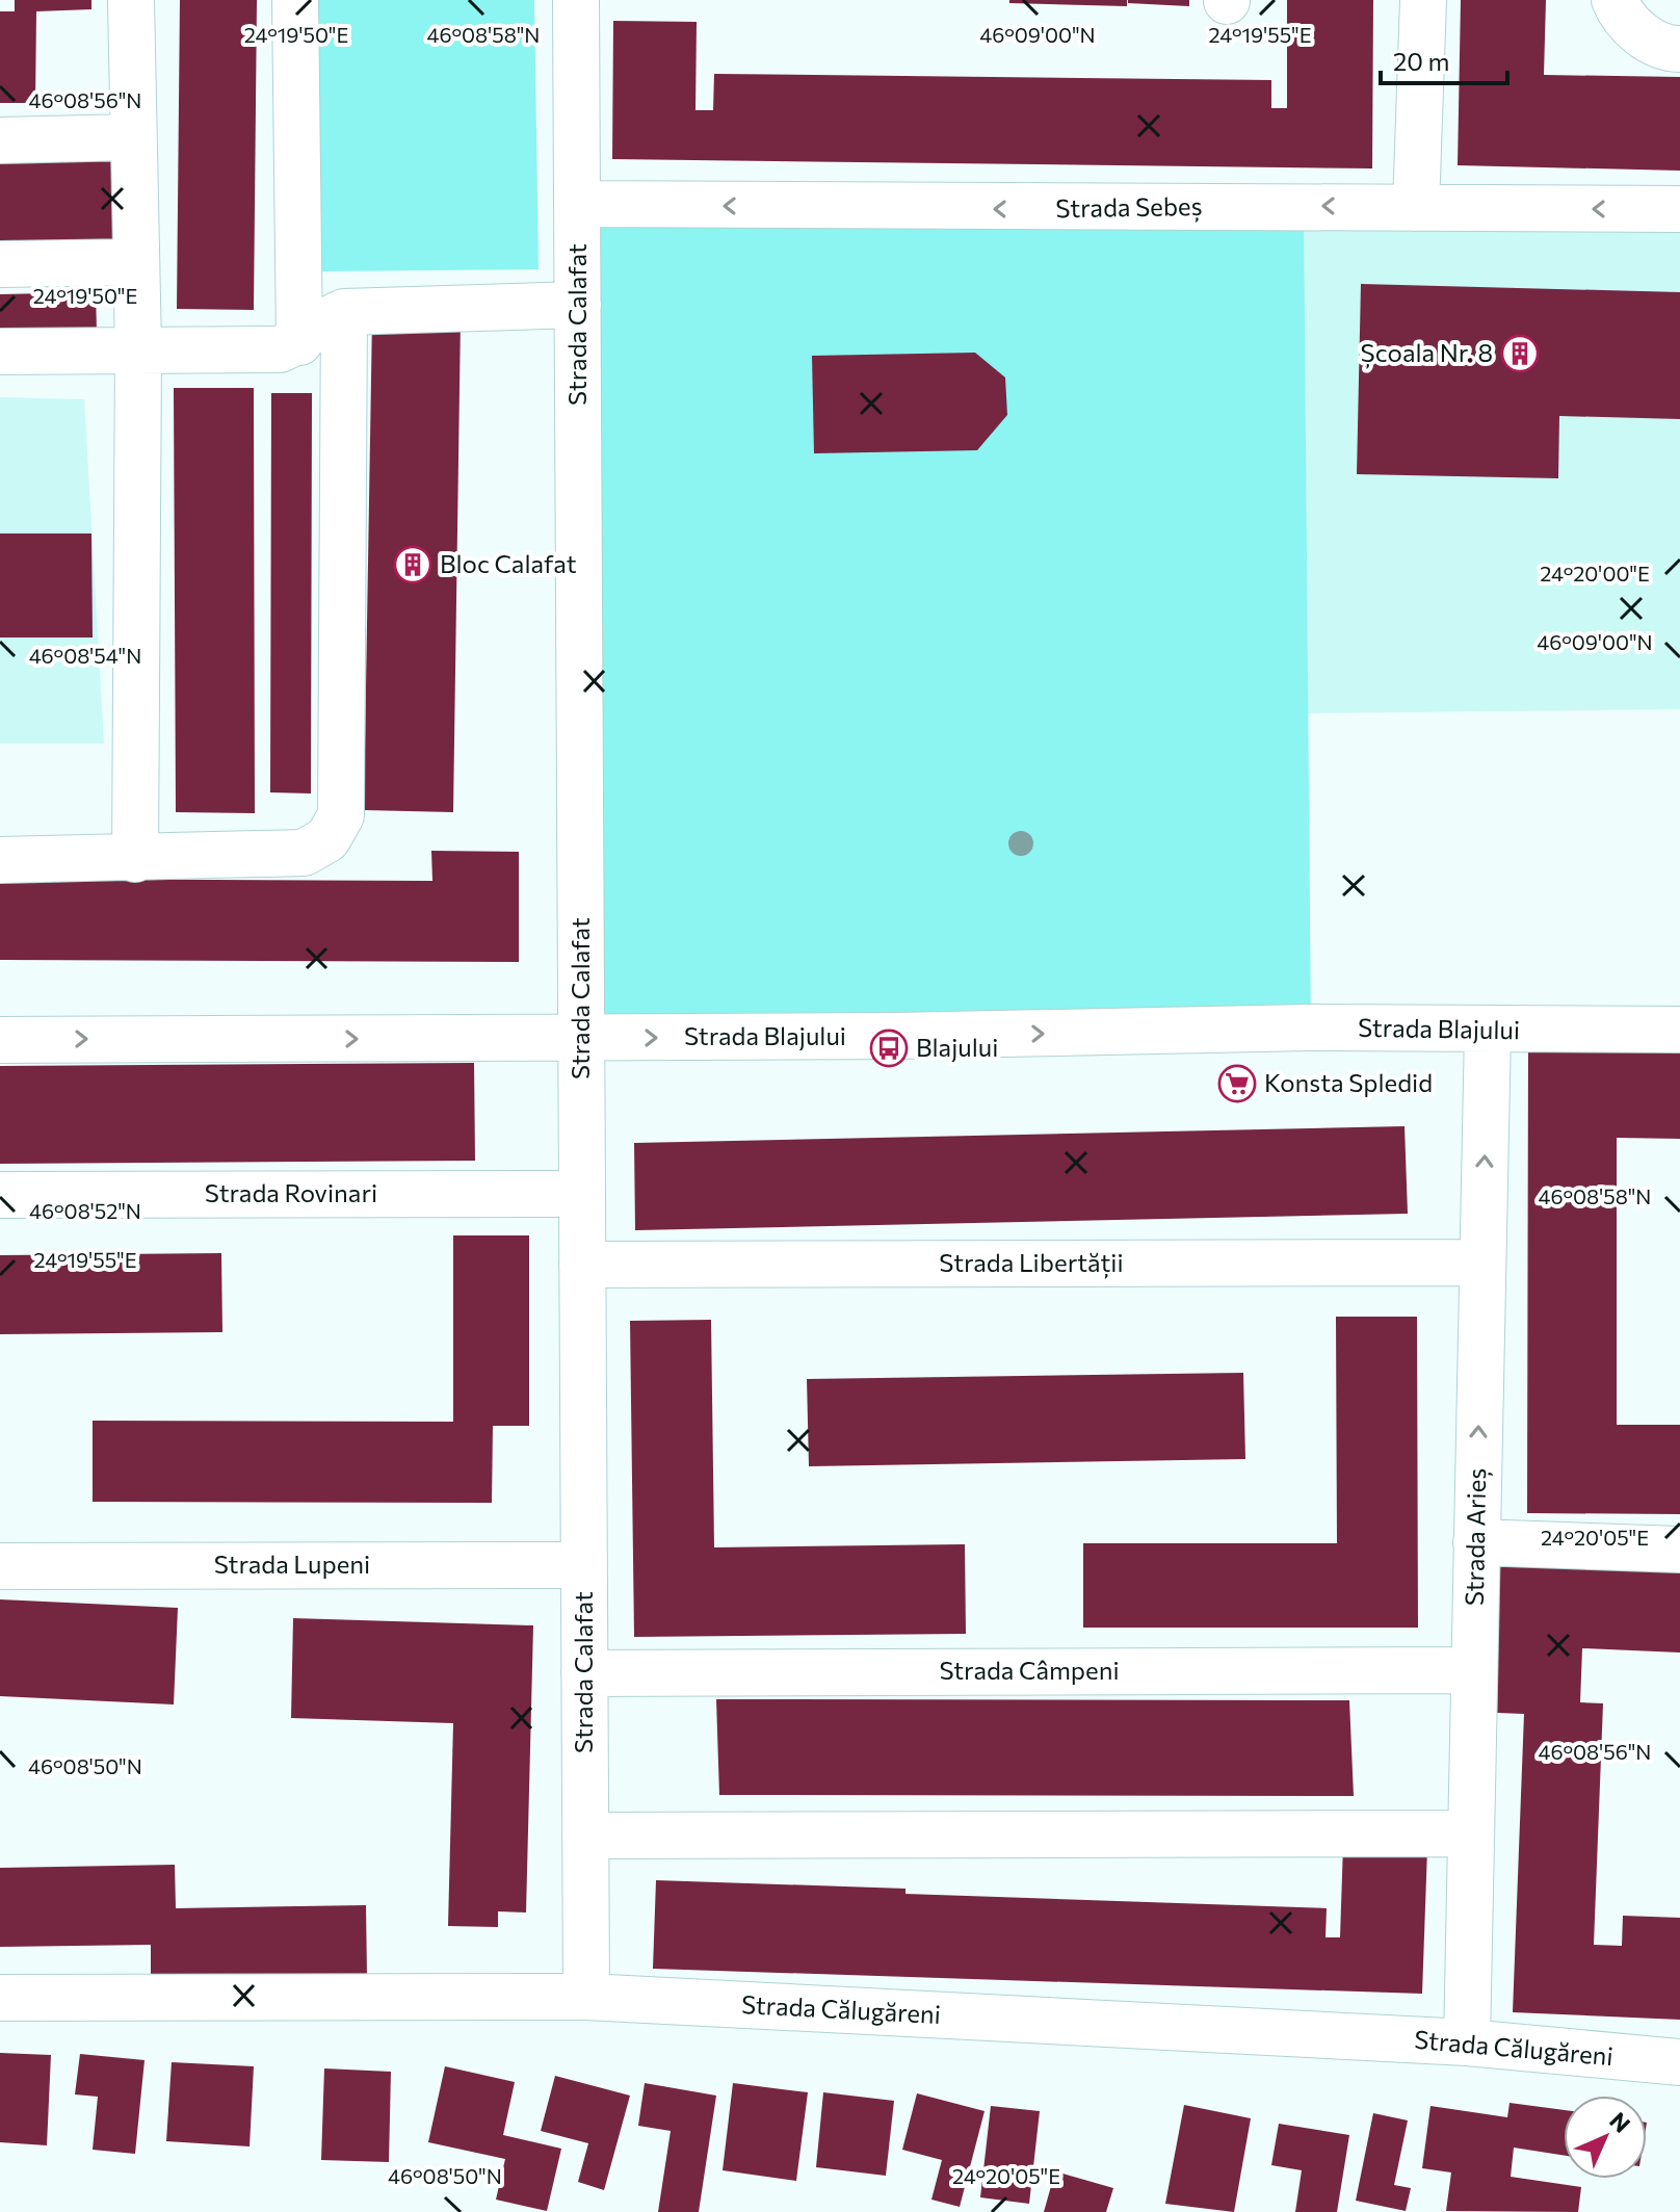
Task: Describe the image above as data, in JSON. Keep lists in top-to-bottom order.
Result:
{
  "streets": {
    "street": [
      "Strada Sebeș",
      "Strada Calafat",
      "Strada Blajului",
      "Strada Rovinari",
      "Strada Libertății",
      "Strada Arieș",
      "Strada Lupeni",
      "Strada Câmpeni",
      "Strada Călugăreni"
    ]
  },
  "crossings": [
    ["Strada Sebeș", "Strada Calafat"],
    ["Strada Calafat", "Strada Blajului"],
    ["Strada Calafat", "Strada Rovinari"],
    ["Strada Calafat", "Strada Libertății"],
    ["Strada Calafat", "Strada Lupeni"],
    ["Strada Calafat", "Strada Câmpeni"],
    ["Strada Calafat", "Strada Călugăreni"],
    ["Strada Blajului", "Strada Arieș"],
    ["Strada Libertății", "Strada Arieș"],
    ["Strada Arieș", "Strada Câmpeni"],
    ["Strada Arieș", "Strada Călugăreni"]
  ],
  "one_way": ["Strada Sebeș", "Strada Blajului", "Strada Arieș"],
  "places": {
    "building": ["Școala Nr. 8", "Bloc Calafat"],
    "bus stop": ["Blajului"],
    "supermarket": ["Konsta Spledid"]
  },
  "scale_bar": "20 m",
  "north": "top right",
  "coordinates": [
    "24°19'50\"E",
    "46°08'58\"N",
    "46°09'00\"N",
    "24°19'55\"E",
    "46°08'56\"N",
    "24°20'00\"E",
    "46°08'54\"N",
    "46°08'52\"N",
    "24°20'05\"E",
    "46°08'50\"N"
  ]
}
